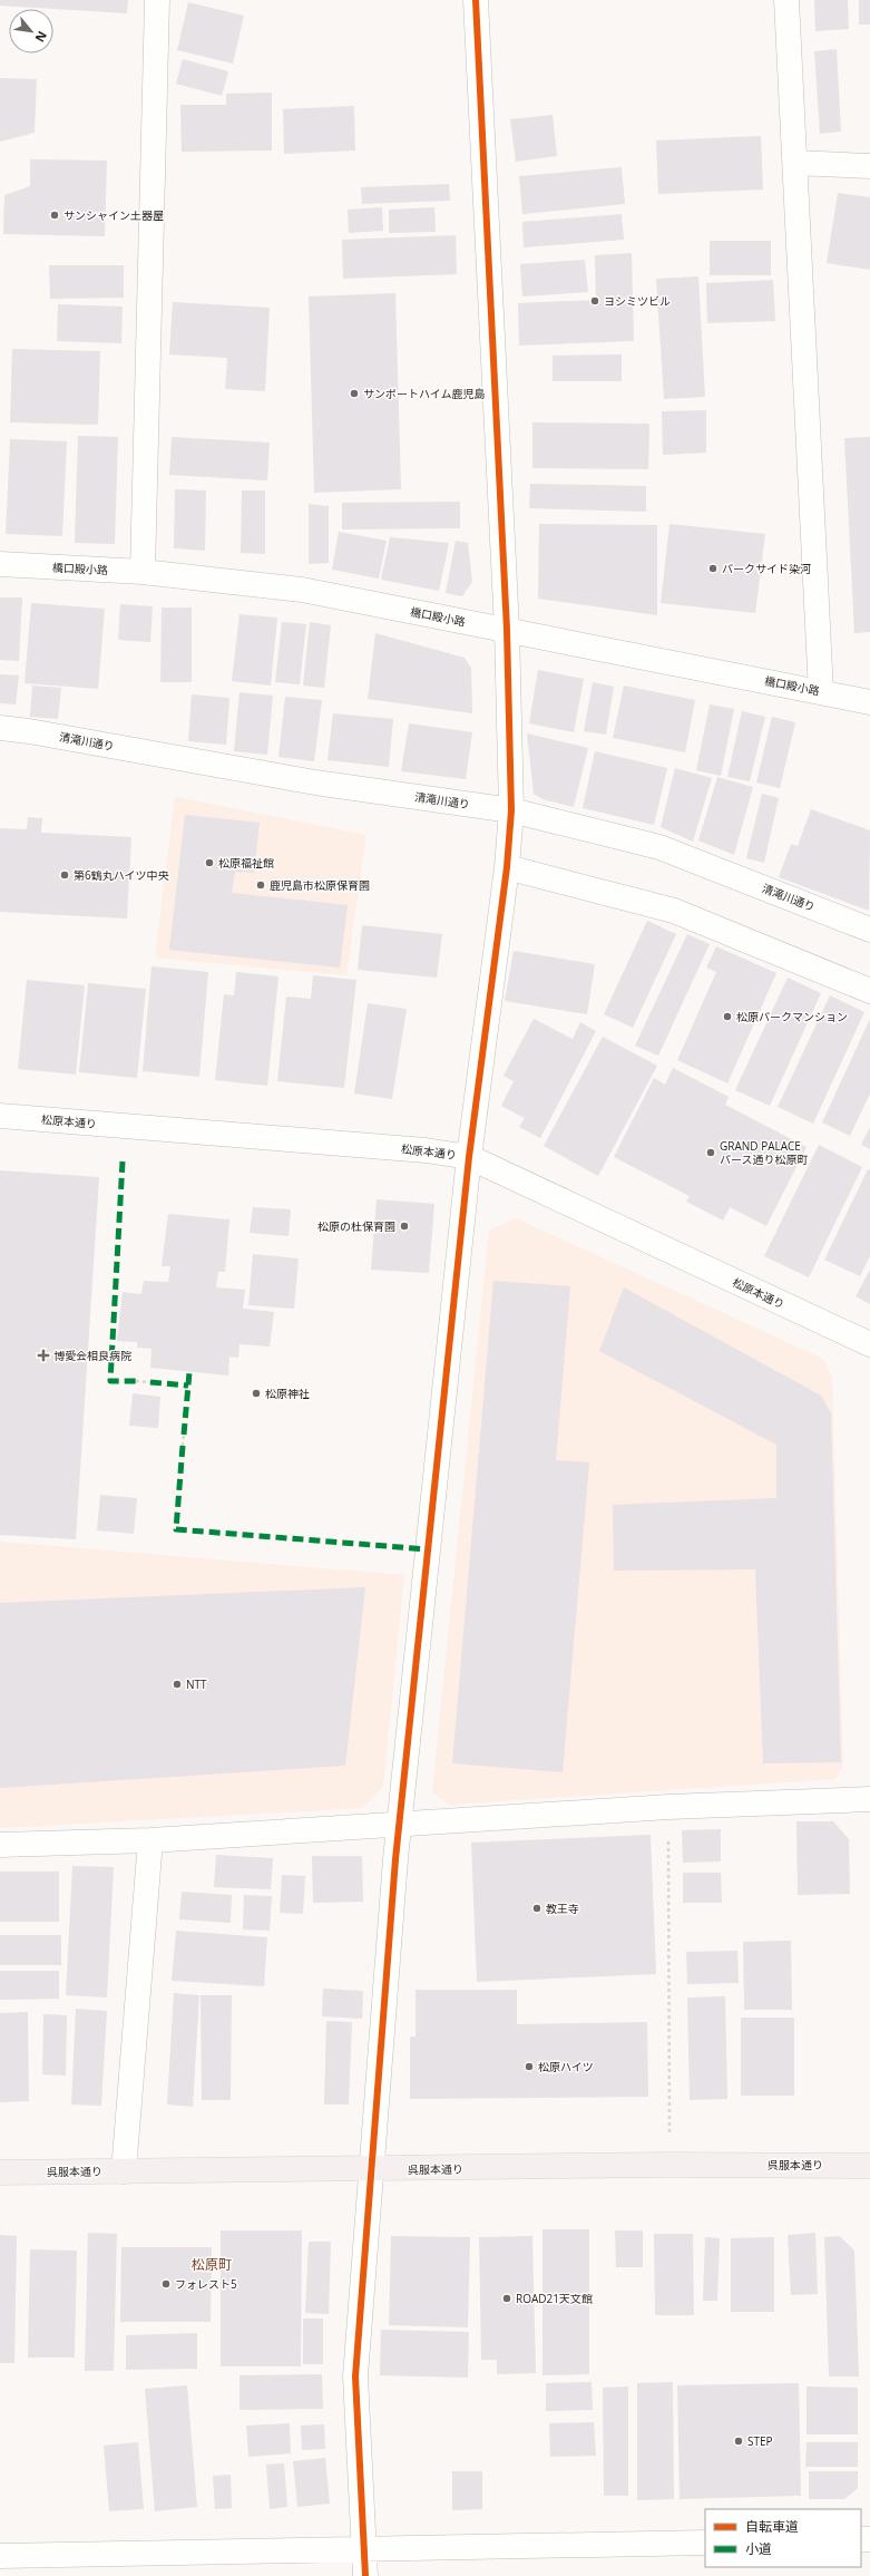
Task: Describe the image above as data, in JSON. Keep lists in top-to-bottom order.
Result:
{
  "streets": {
    "highway": ["呉服本通り"],
    "street": ["橋口殿小路", "清滝川通り", "松原本通り"]
  },
  "districts": ["松原町"],
  "places": {
    "other": [
      "サンシャイン土器屋",
      "ヨシミツビル",
      "サンポートハイム鹿児島",
      "パークサイド染河",
      "松原福祉館",
      "第6鶴丸ハイツ中央",
      "鹿児島市松原保育園",
      "松原パークマンション",
      "GRAND PALACE パース通り松原町",
      "松原の杜保育園",
      "松原神社",
      "NTT",
      "教王寺",
      "松原ハイツ",
      "フォレスト5",
      "ROAD21天文館",
      "STEP"
    ],
    "health": ["博愛会相良病院"]
  },
  "legend": ["自転車道", "小道"],
  "north": "bottom right"
}
